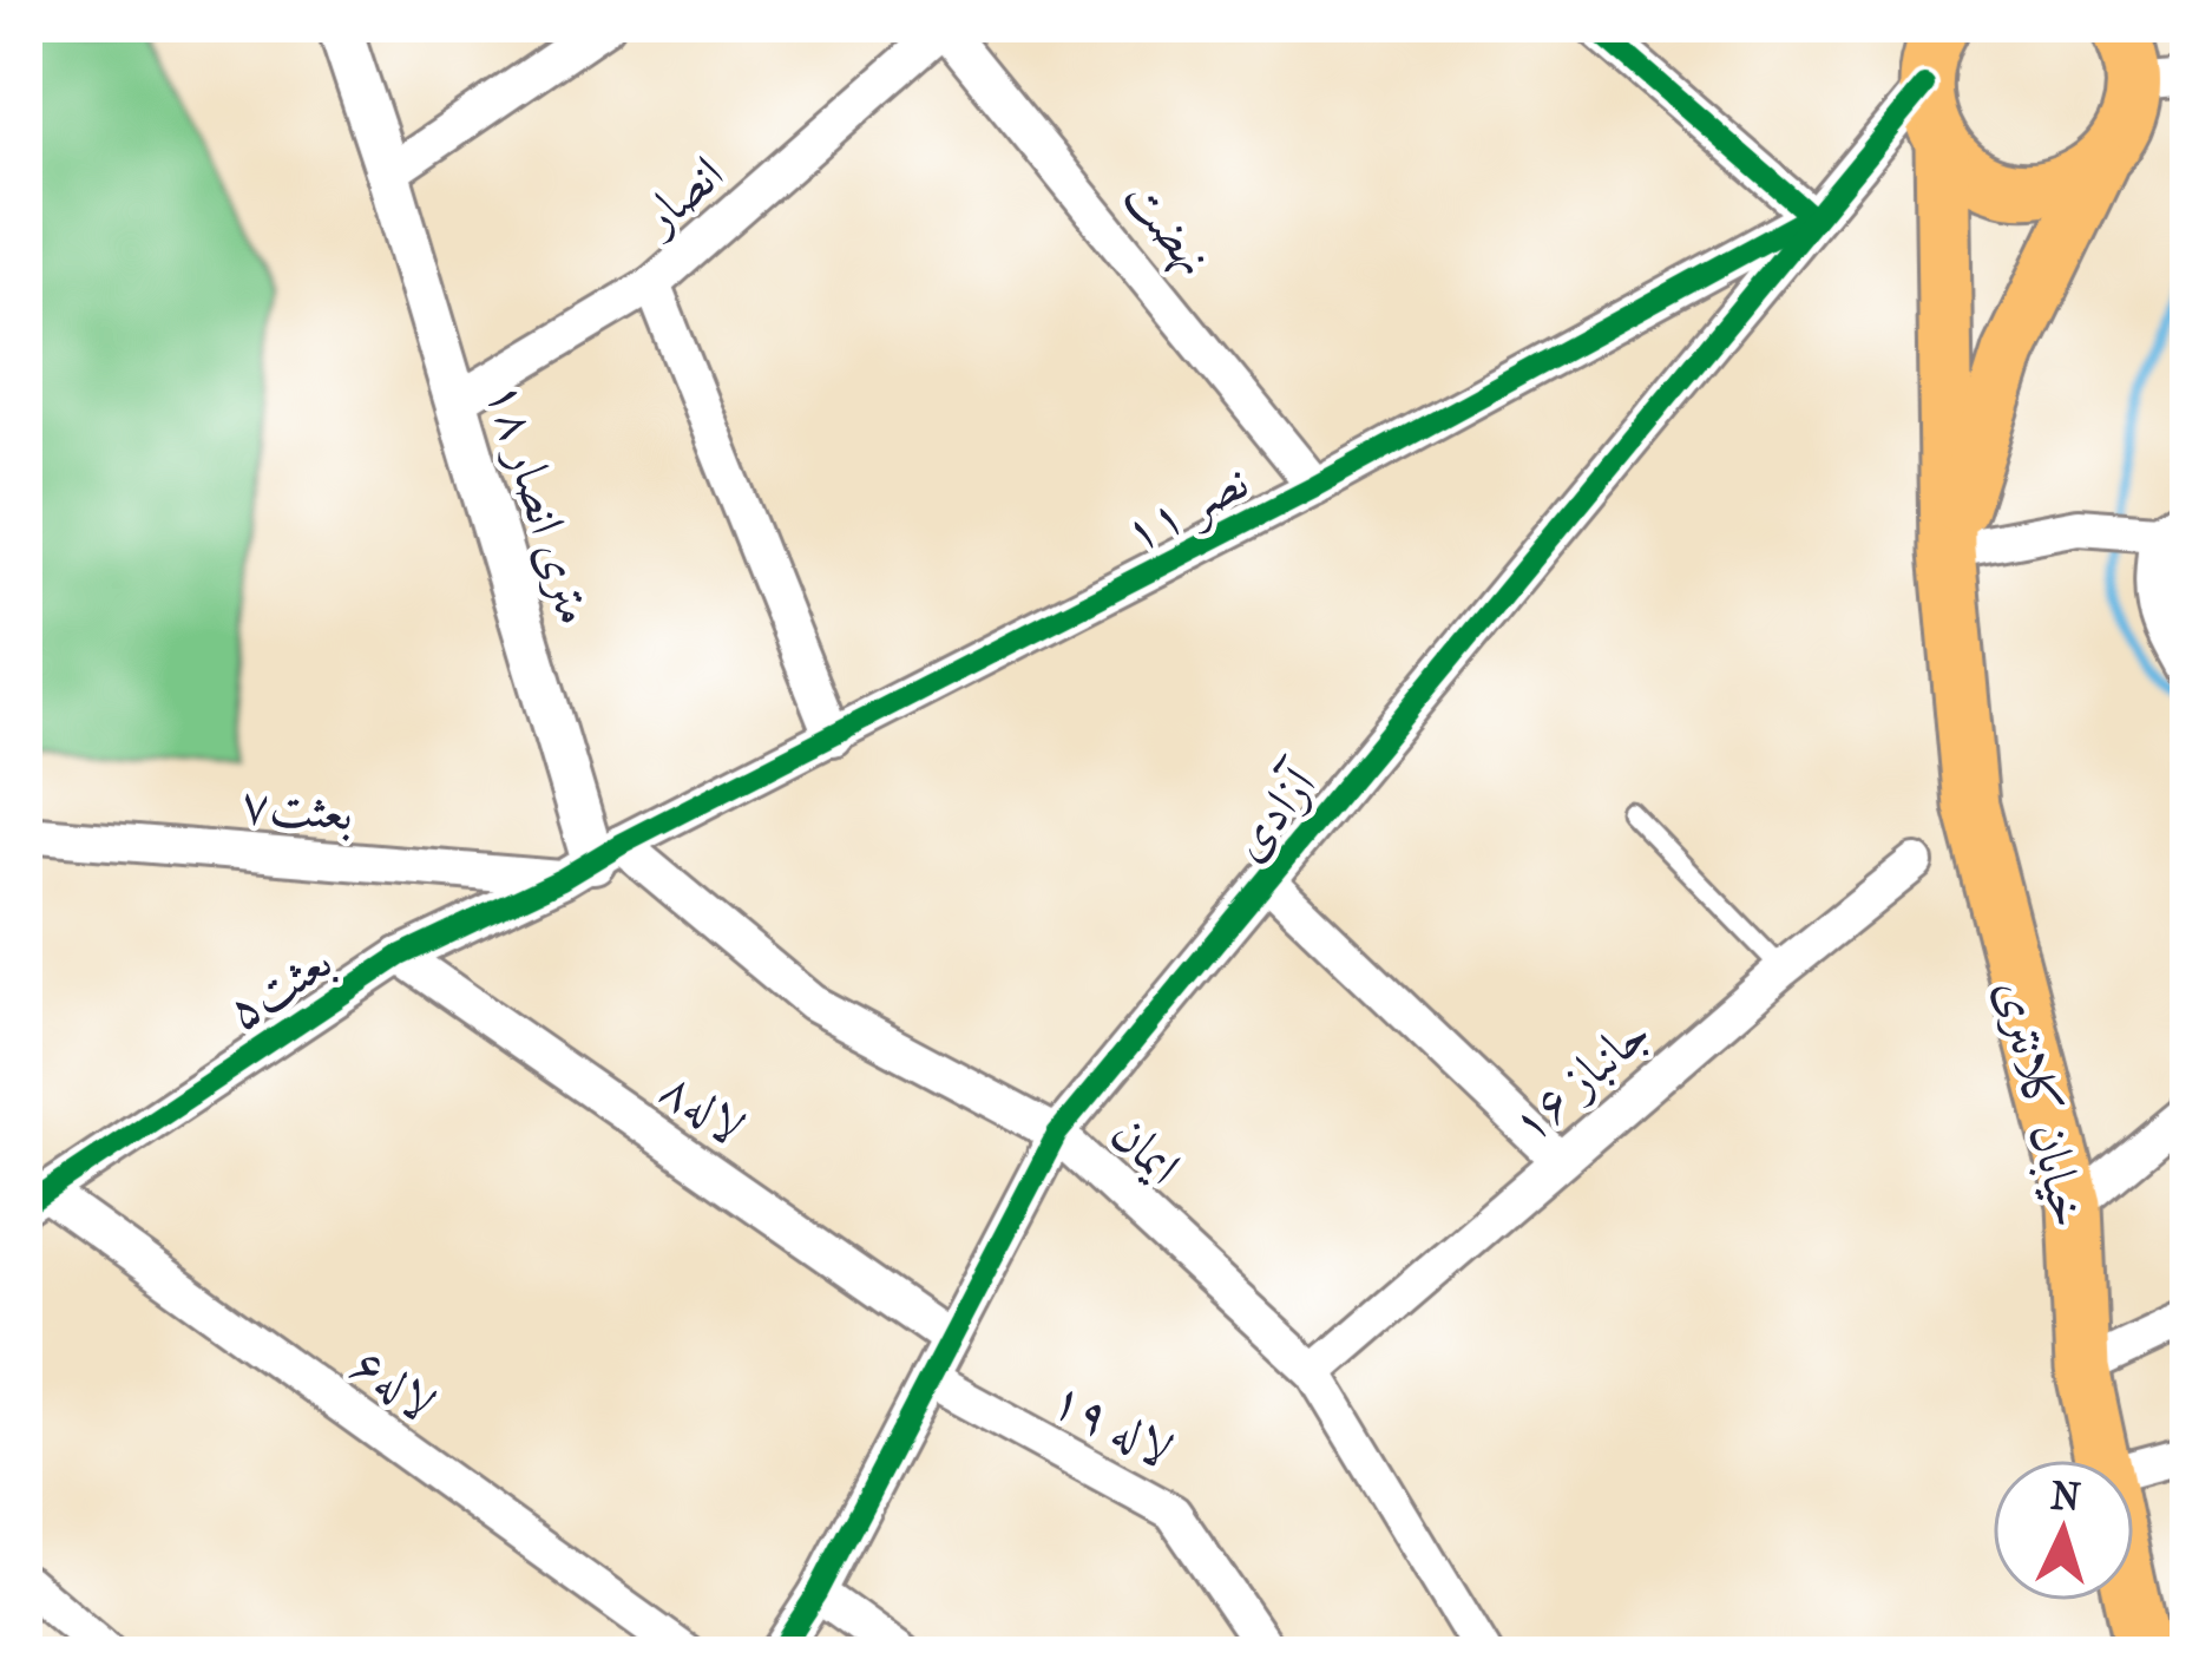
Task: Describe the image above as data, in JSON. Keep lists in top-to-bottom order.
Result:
{
  "streets": {
    "main road": ["خیابان کلانتری"],
    "street": [
      "انصار",
      "نهضت",
      "۱۸ متری انصار",
      "نصر ۱۱",
      "بعثت۷",
      "آزادی",
      "بعثت۵",
      "جانباز ۱۶",
      "لاله۸",
      "ایمان",
      "لاله۶",
      "لاله ۱۹"
    ]
  },
  "crossings": [
    ["انصار", "نهضت"],
    ["انصار", "۱۸ متری انصار"],
    ["نهضت", "نصر ۱۱"],
    ["۱۸ متری انصار", "نصر ۱۱"],
    ["۱۸ متری انصار", "بعثت۷"],
    ["۱۸ متری انصار", "بعثت۵"],
    ["۱۸ متری انصار", "ایمان"],
    ["نصر ۱۱", "بعثت۷"],
    ["نصر ۱۱", "آزادی"],
    ["نصر ۱۱", "بعثت۵"],
    ["نصر ۱۱", "ایمان"],
    ["بعثت۷", "بعثت۵"],
    ["بعثت۷", "ایمان"],
    ["آزادی", "خیابان کلانتری"],
    ["آزادی", "لاله۸"],
    ["آزادی", "ایمان"],
    ["آزادی", "لاله ۱۹"],
    ["بعثت۵", "لاله۸"],
    ["بعثت۵", "ایمان"],
    ["بعثت۵", "لاله۶"],
    ["جانباز ۱۶", "ایمان"]
  ],
  "north": "top"
}
